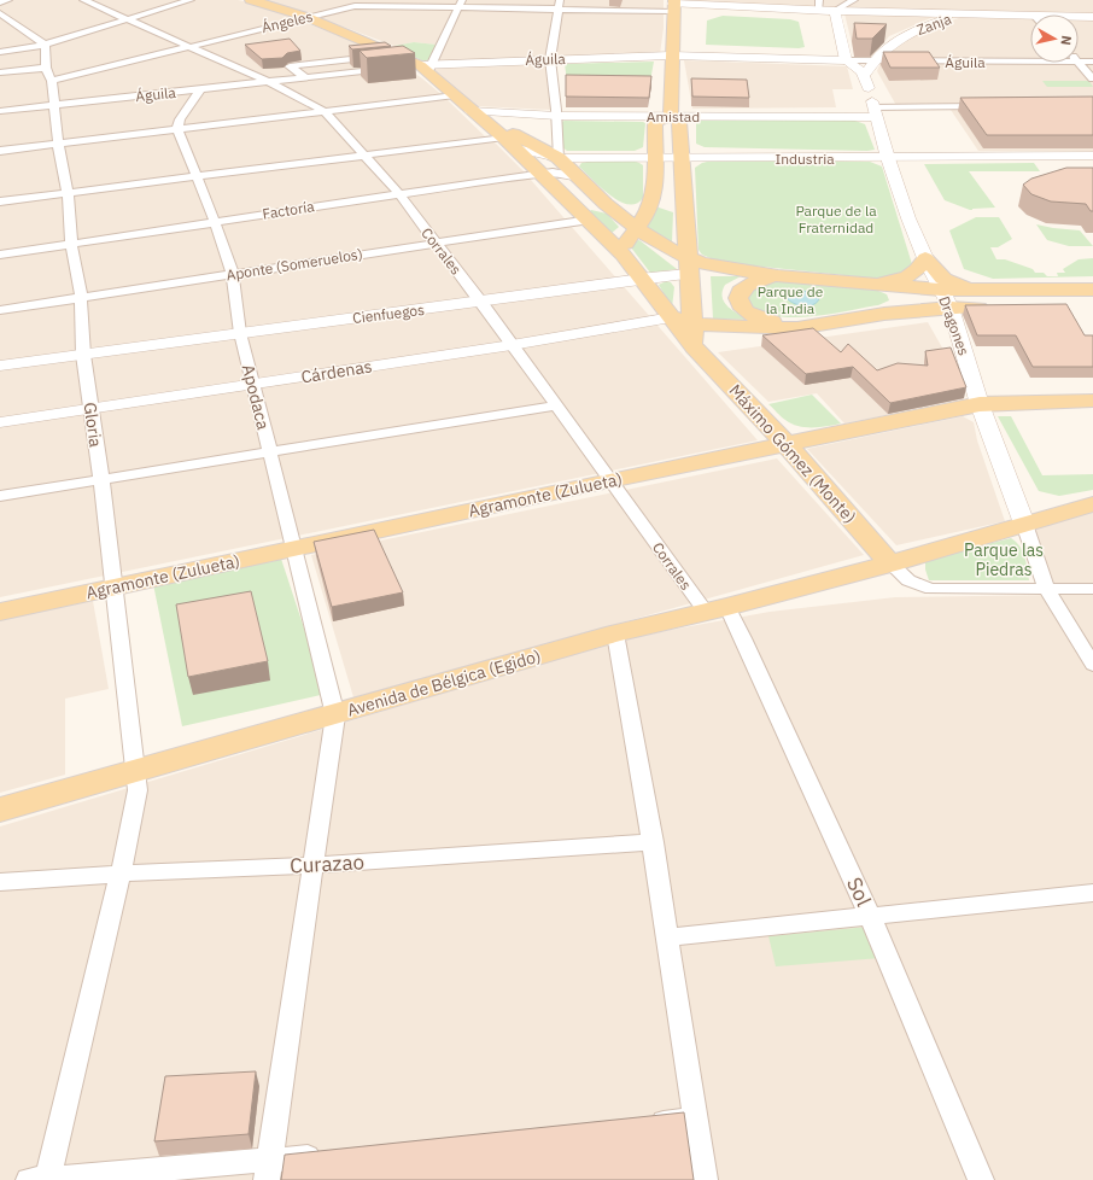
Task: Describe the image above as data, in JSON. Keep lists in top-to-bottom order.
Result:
{
  "streets": {
    "main road": [
      "Zanja",
      "Cienfuegos",
      "Dragones",
      "Máximo Gómez (Monte)",
      "Agramonte (Zulueta)",
      "Avenida de Bélgica (Egido)"
    ],
    "street": [
      "Ángeles",
      "Águila",
      "Amistad",
      "Industria",
      "Factoría",
      "Corrales",
      "Aponte (Someruelos)",
      "Cárdenas",
      "Apodaca",
      "Gloria",
      "Curazao",
      "Sol"
    ]
  },
  "crossings": [
    ["Ángeles", "Corrales"],
    ["Ángeles", "Gloria"],
    ["Ángeles", "Máximo Gómez (Monte)"],
    ["Zanja", "Águila"],
    ["Águila", "Corrales"],
    ["Águila", "Gloria"],
    ["Águila", "Máximo Gómez (Monte)"],
    ["Amistad", "Dragones"],
    ["Amistad", "Máximo Gómez (Monte)"],
    ["Industria", "Dragones"],
    ["Industria", "Máximo Gómez (Monte)"],
    ["Factoría", "Corrales"],
    ["Factoría", "Apodaca"],
    ["Factoría", "Gloria"],
    ["Factoría", "Máximo Gómez (Monte)"],
    ["Corrales", "Aponte (Someruelos)"],
    ["Corrales", "Cienfuegos"],
    ["Corrales", "Cárdenas"],
    ["Corrales", "Agramonte (Zulueta)"],
    ["Corrales", "Avenida de Bélgica (Egido)"],
    ["Corrales", "Sol"],
    ["Aponte (Someruelos)", "Apodaca"],
    ["Aponte (Someruelos)", "Gloria"],
    ["Aponte (Someruelos)", "Máximo Gómez (Monte)"],
    ["Cienfuegos", "Apodaca"],
    ["Cienfuegos", "Gloria"],
    ["Cienfuegos", "Máximo Gómez (Monte)"],
    ["Dragones", "Agramonte (Zulueta)"],
    ["Dragones", "Avenida de Bélgica (Egido)"],
    ["Cárdenas", "Apodaca"],
    ["Cárdenas", "Gloria"],
    ["Cárdenas", "Máximo Gómez (Monte)"],
    ["Apodaca", "Agramonte (Zulueta)"],
    ["Apodaca", "Avenida de Bélgica (Egido)"],
    ["Gloria", "Agramonte (Zulueta)"],
    ["Gloria", "Avenida de Bélgica (Egido)"],
    ["Gloria", "Curazao"],
    ["Máximo Gómez (Monte)", "Agramonte (Zulueta)"],
    ["Máximo Gómez (Monte)", "Avenida de Bélgica (Egido)"],
    ["Avenida de Bélgica (Egido)", "Sol"]
  ],
  "parks": ["Parque de la Fraternidad", "Parque de la India", "Parque las Piedras"],
  "north": "right"
}
